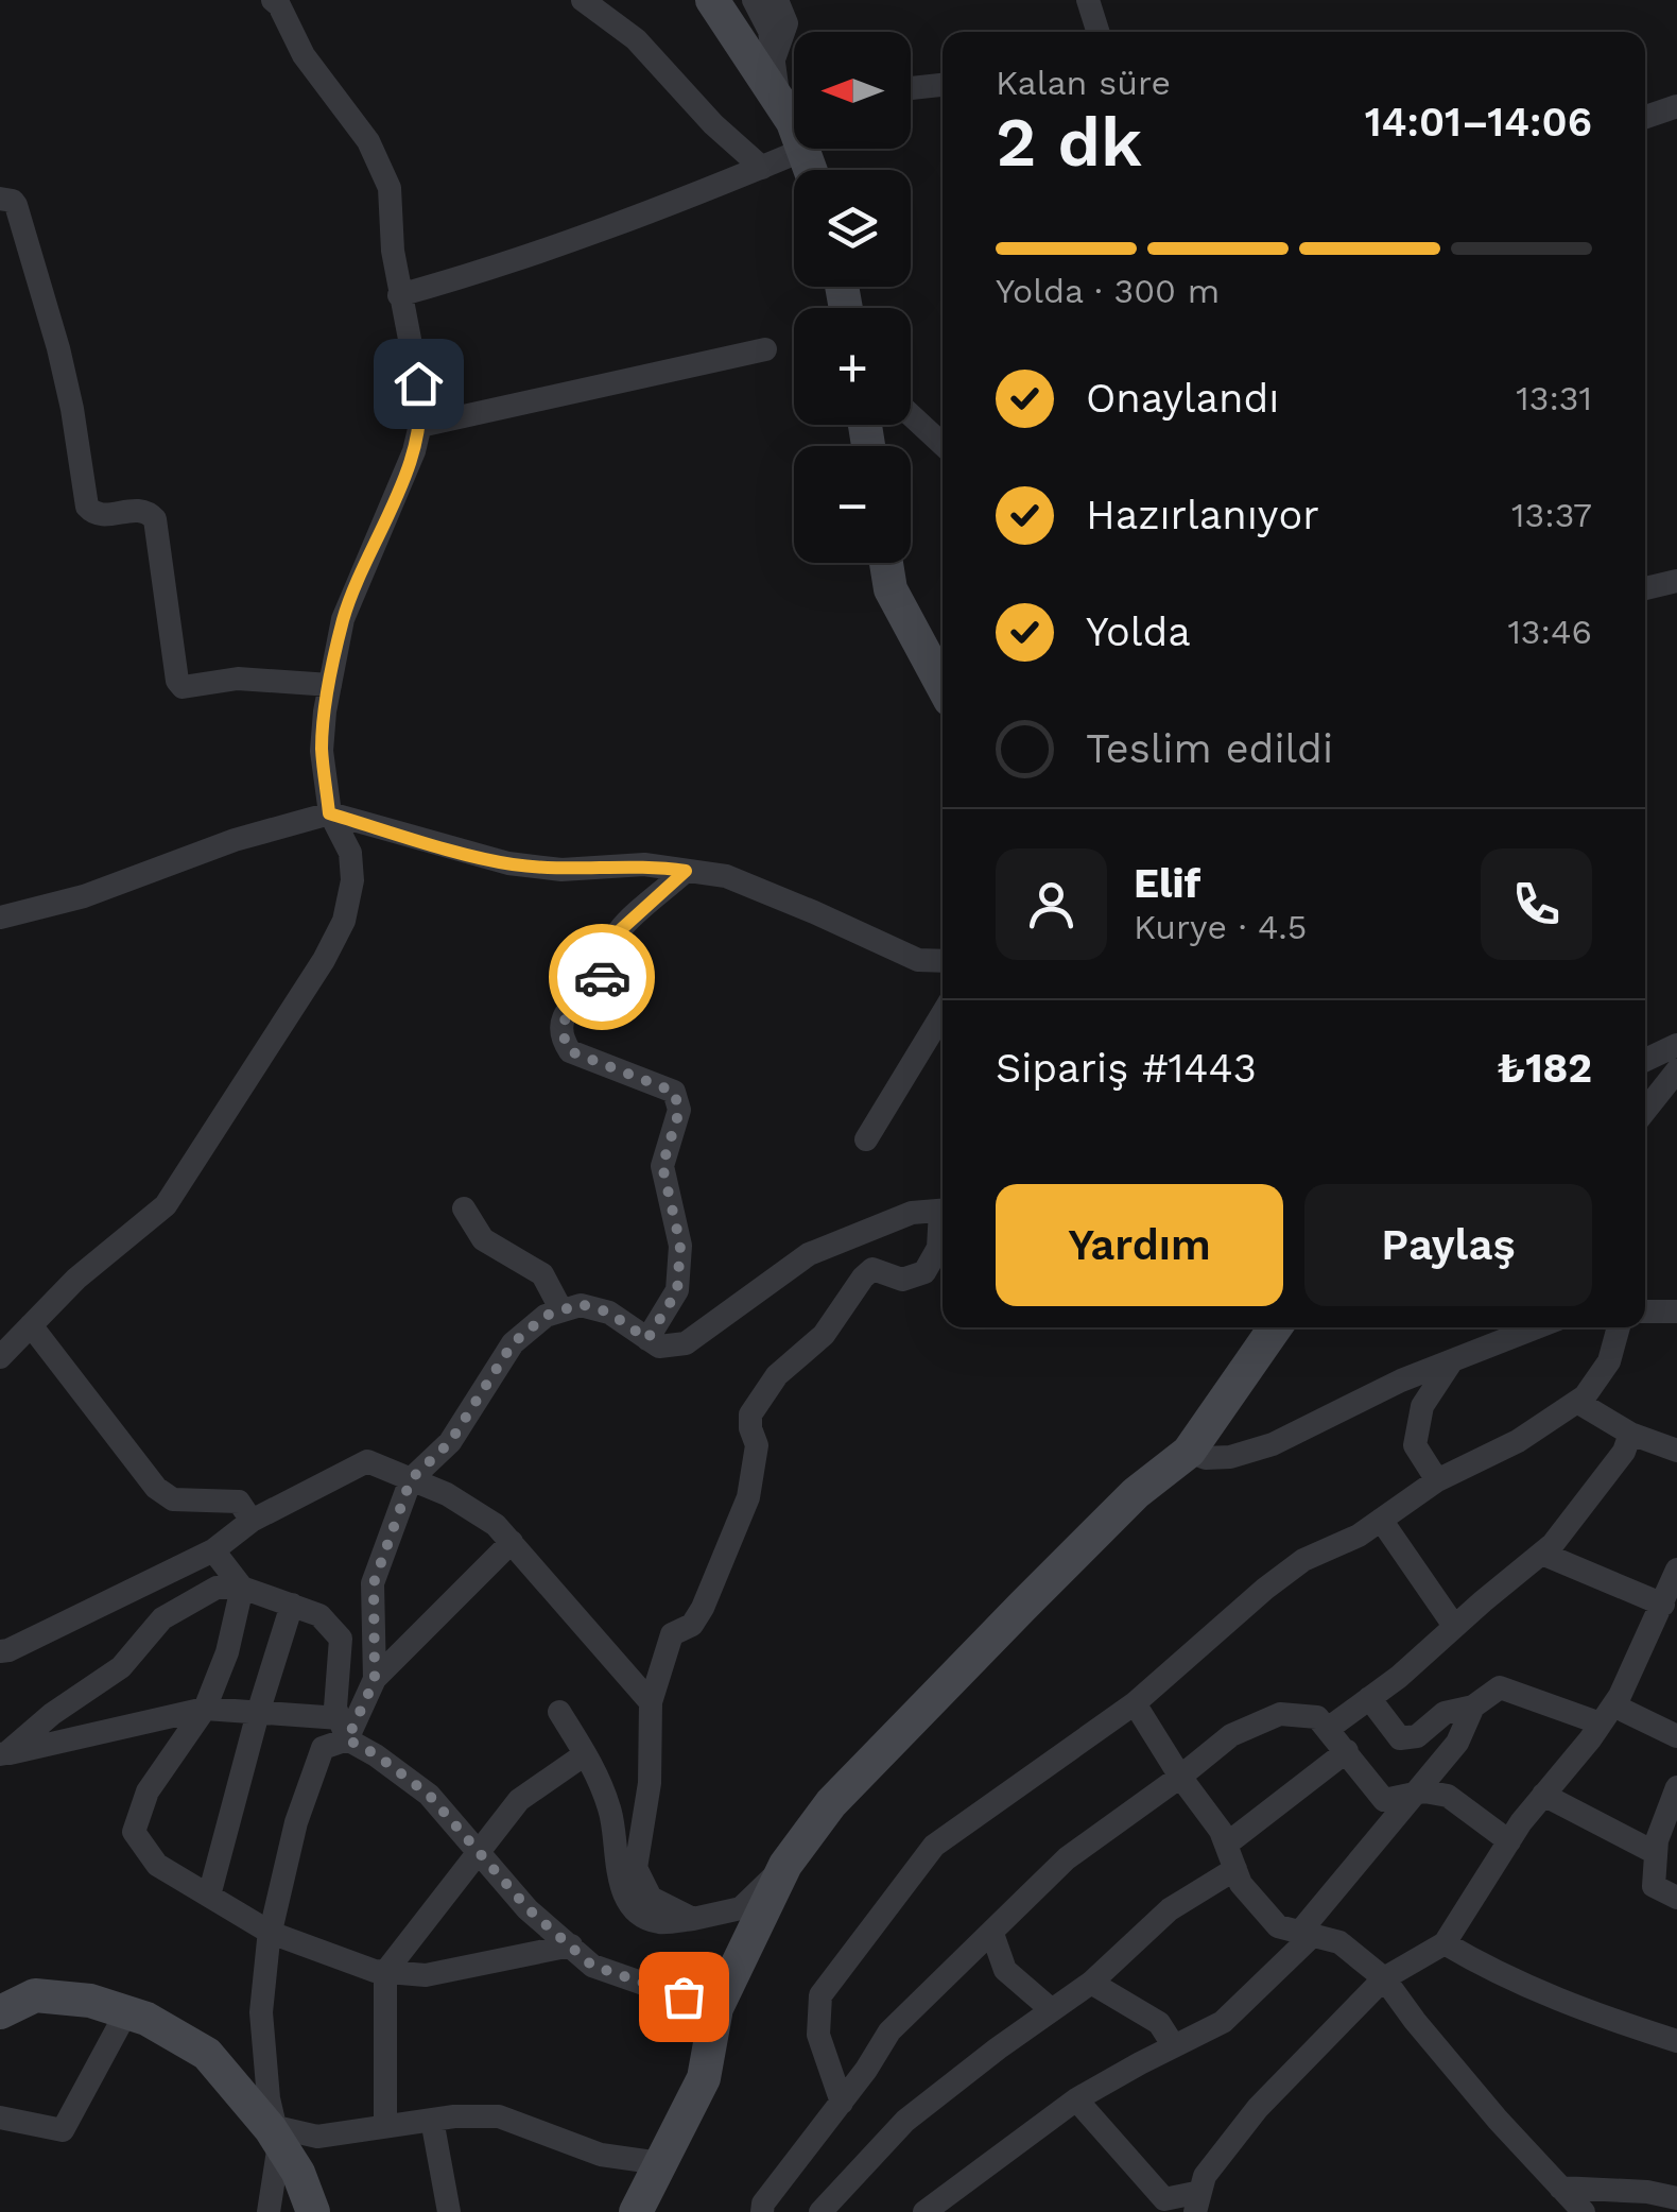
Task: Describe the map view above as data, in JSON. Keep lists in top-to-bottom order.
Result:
{
  "north": "left",
  "page": {
    "map_buttons": ["+", "−"],
    "heading": ["2 dk", "Kalan süre", "14:01–14:06"],
    "panel": [
      "Elif",
      "Kurye · 4.5",
      "Sipariş #1443",
      "₺182"
    ],
    "bar": "Yolda · 300 m",
    "list": [
      ["Onaylandı", "13:31"],
      ["Hazırlanıyor", "13:37"],
      ["Yolda", "13:46"],
      "Teslim edildi"
    ],
    "buttons": ["Yardım", "Paylaş"]
  }
}
